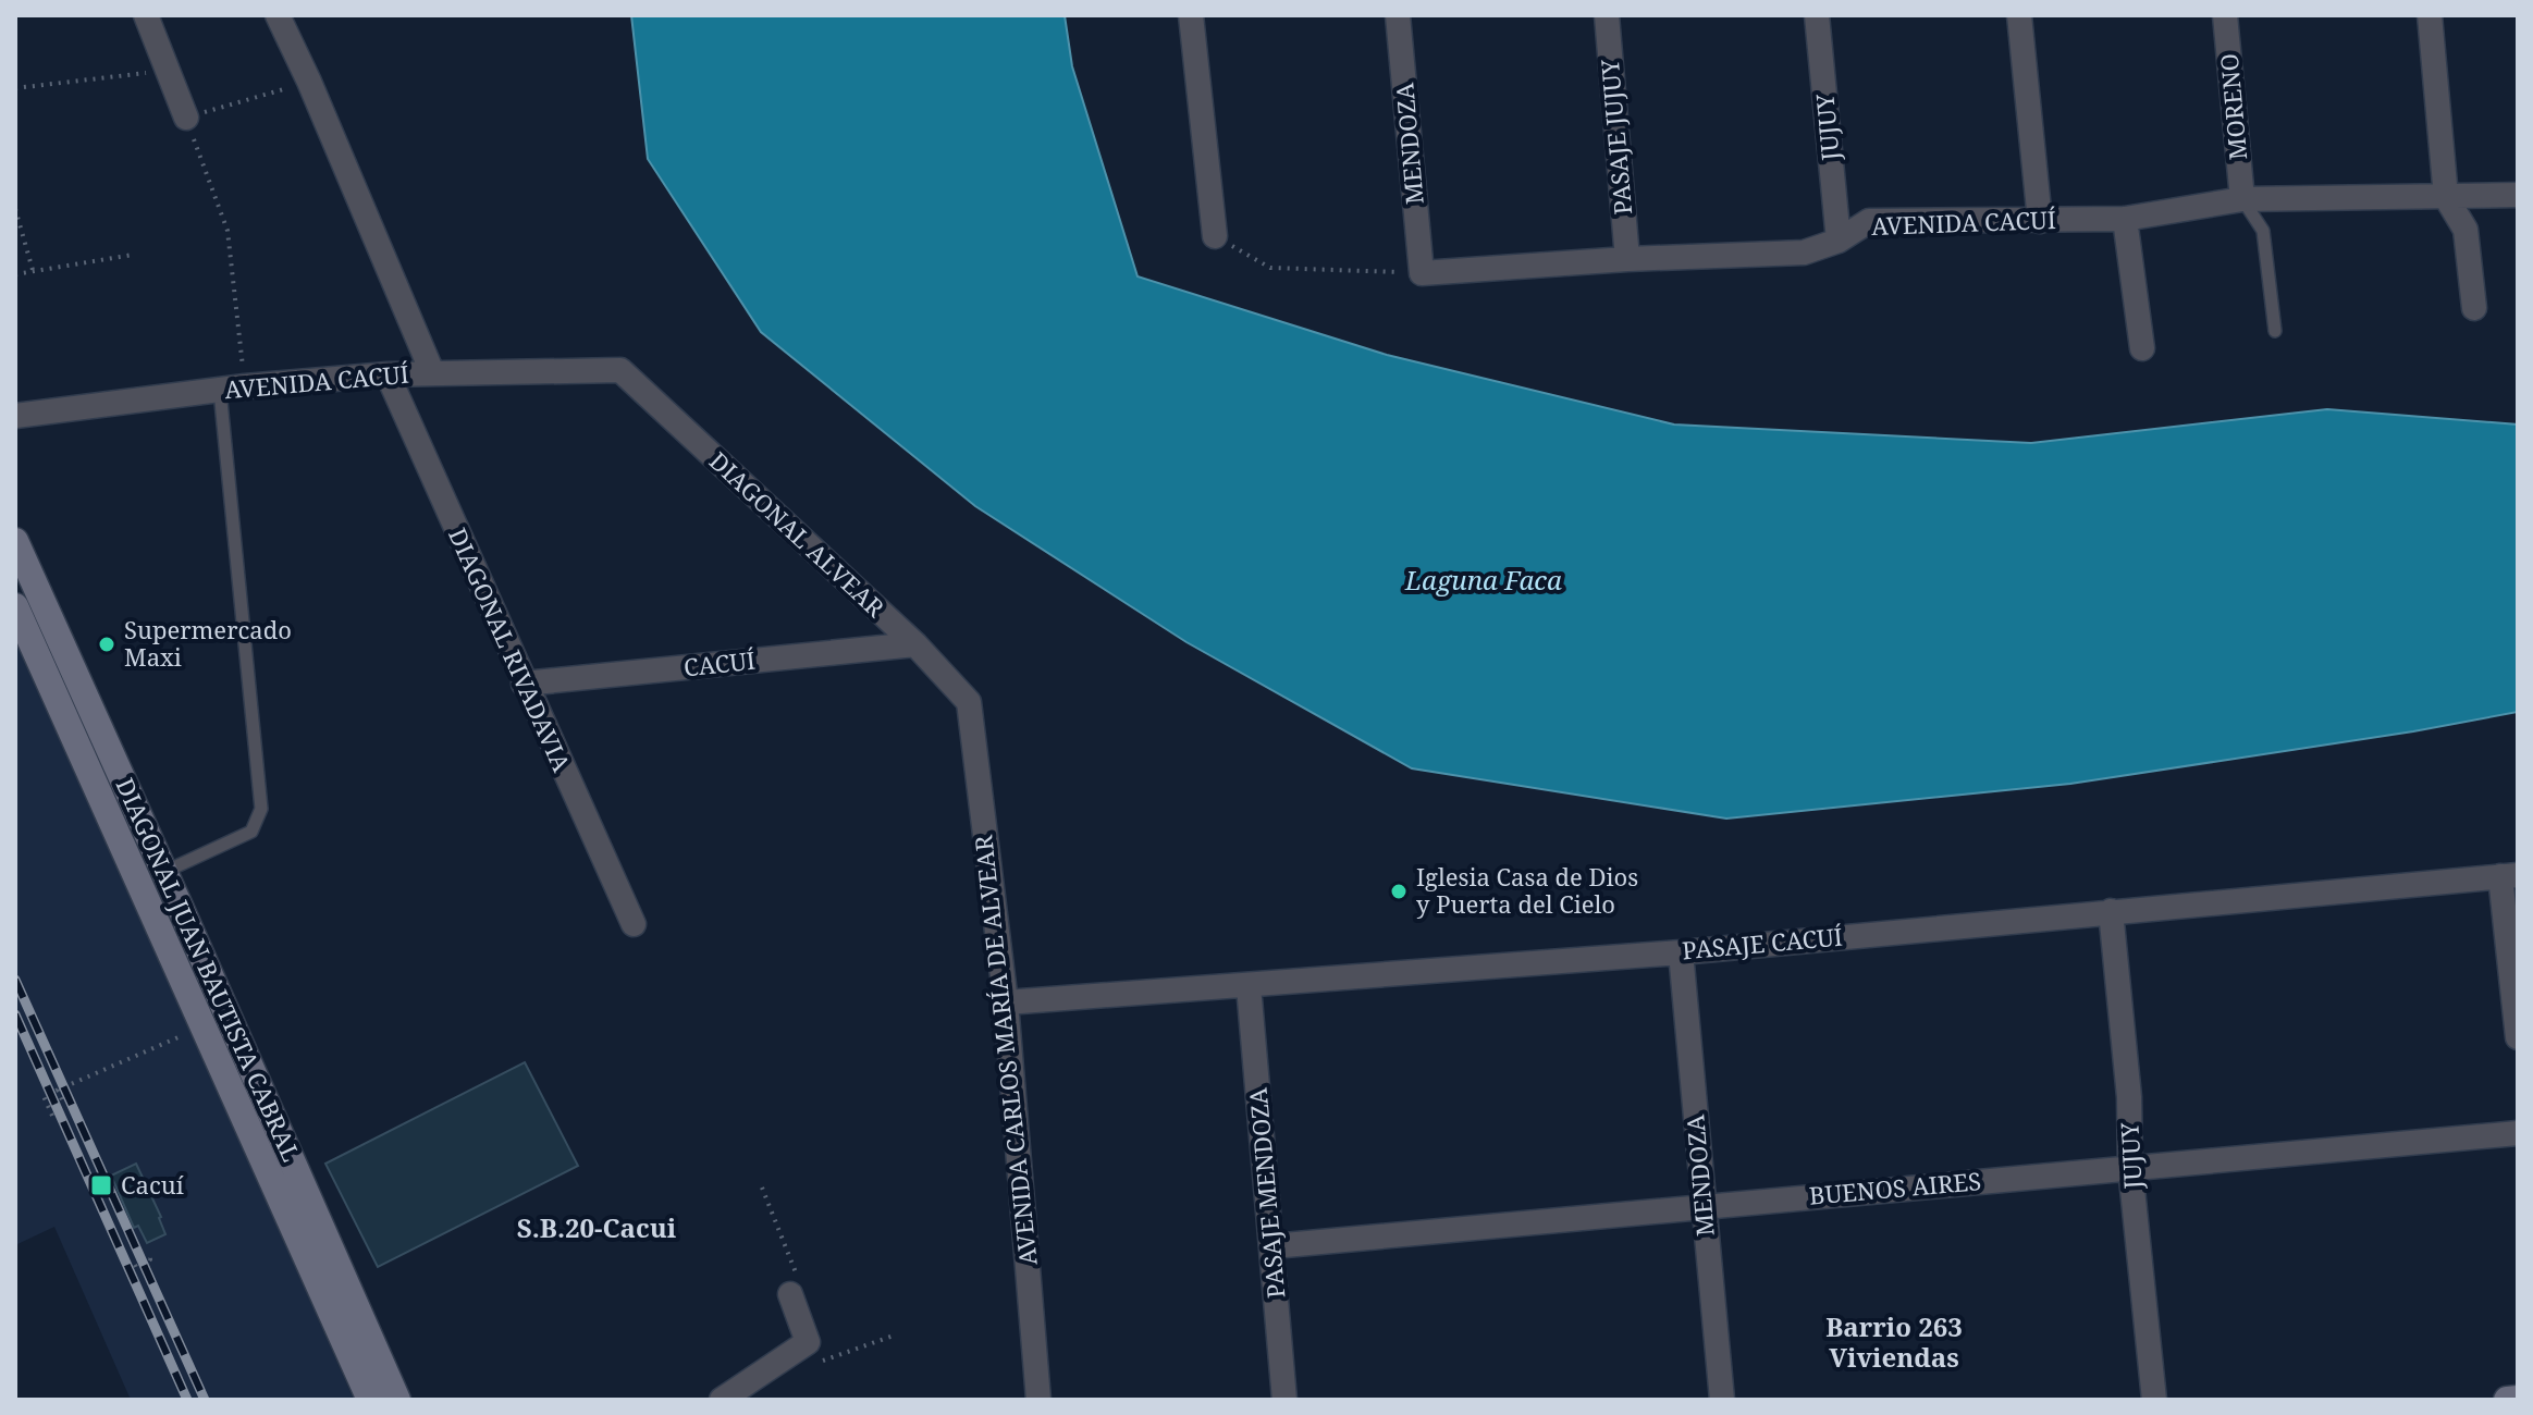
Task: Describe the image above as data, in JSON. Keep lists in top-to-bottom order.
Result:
{
  "streets": {
    "main road": ["DIAGONAL JUAN BAUTISTA CABRAL"],
    "street": [
      "MORENO",
      "JUJUY",
      "PASAJE JUJUY",
      "MENDOZA",
      "AVENIDA CACUÍ",
      "DIAGONAL ALVEAR",
      "DIAGONAL RIVADAVIA",
      "CACUÍ",
      "PASAJE CACUÍ",
      "AVENIDA CARLOS MARÍA DE ALVEAR",
      "BUENOS AIRES",
      "PASAJE MENDOZA"
    ]
  },
  "crossings": [
    ["MORENO", "AVENIDA CACUÍ"],
    ["JUJUY", "AVENIDA CACUÍ"],
    ["JUJUY", "PASAJE CACUÍ"],
    ["JUJUY", "BUENOS AIRES"],
    ["PASAJE JUJUY", "AVENIDA CACUÍ"],
    ["MENDOZA", "AVENIDA CACUÍ"],
    ["MENDOZA", "PASAJE CACUÍ"],
    ["MENDOZA", "BUENOS AIRES"],
    ["AVENIDA CACUÍ", "DIAGONAL ALVEAR"],
    ["AVENIDA CACUÍ", "DIAGONAL RIVADAVIA"],
    ["DIAGONAL ALVEAR", "CACUÍ"],
    ["DIAGONAL ALVEAR", "AVENIDA CARLOS MARÍA DE ALVEAR"],
    ["DIAGONAL RIVADAVIA", "CACUÍ"],
    ["PASAJE CACUÍ", "AVENIDA CARLOS MARÍA DE ALVEAR"],
    ["PASAJE CACUÍ", "PASAJE MENDOZA"],
    ["BUENOS AIRES", "PASAJE MENDOZA"]
  ],
  "districts": ["S.B.20-Cacui", "Barrio 263 Viviendas"],
  "water": ["Laguna Faca"],
  "places": {
    "other": ["Supermercado Maxi", "Iglesia Casa de Dios y Puerta del Cielo"],
    "transit": ["Cacuí"]
  }
}
